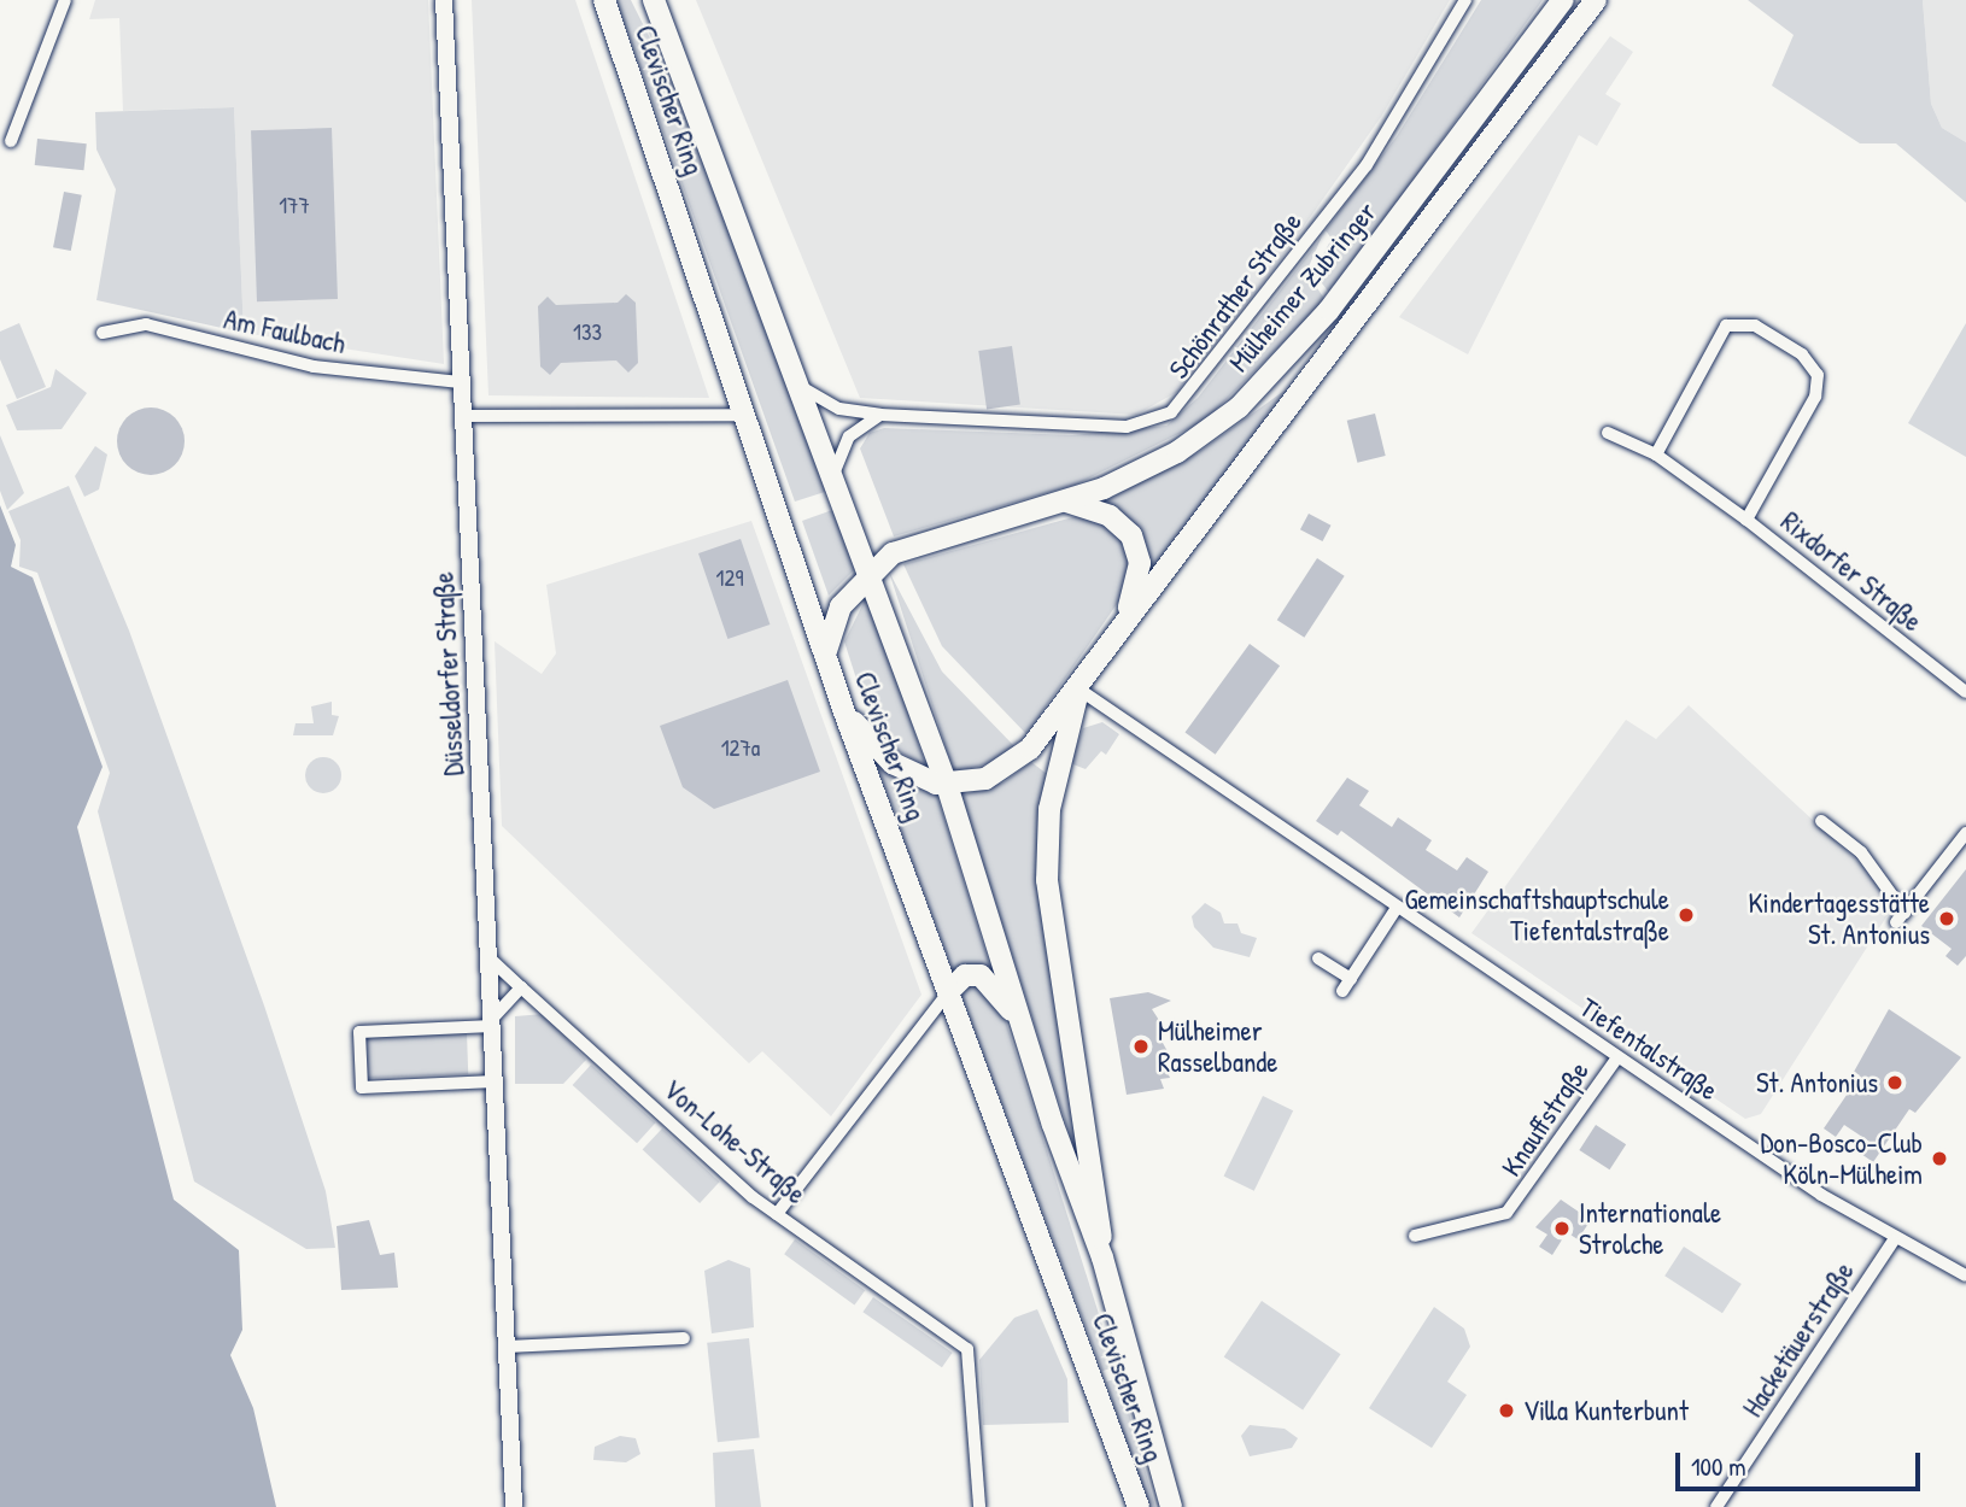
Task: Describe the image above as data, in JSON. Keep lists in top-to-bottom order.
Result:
{
  "streets": {
    "main road": ["Clevischer Ring", "Mülheimer Zubringer"],
    "street": [
      "Schönrather Straße",
      "Am Faulbach",
      "Rixdorfer Straße",
      "Düsseldorfer Straße",
      "Tiefentalstraße",
      "Knauffstraße",
      "Von-Lohe-Straße",
      "Hacketäuerstraße"
    ]
  },
  "crossings": [
    ["Clevischer Ring", "Mülheimer Zubringer"],
    ["Clevischer Ring", "Schönrather Straße"],
    ["Clevischer Ring", "Tiefentalstraße"],
    ["Mülheimer Zubringer", "Tiefentalstraße"],
    ["Am Faulbach", "Düsseldorfer Straße"],
    ["Düsseldorfer Straße", "Von-Lohe-Straße"],
    ["Tiefentalstraße", "Knauffstraße"],
    ["Tiefentalstraße", "Hacketäuerstraße"]
  ],
  "places": [
    "Gemeinschaftshauptschule Tiefentalstraße",
    "Kindertagesstätte St. Antonius",
    "Mülheimer Rasselbande",
    "St. Antonius",
    "Don-Bosco-Club Köln-Mülheim",
    "Internationale Strolche",
    "Villa Kunterbunt"
  ],
  "house_numbers": [
    "177",
    "133",
    "129",
    "127a"
  ],
  "scale_bar": "100 m"
}
